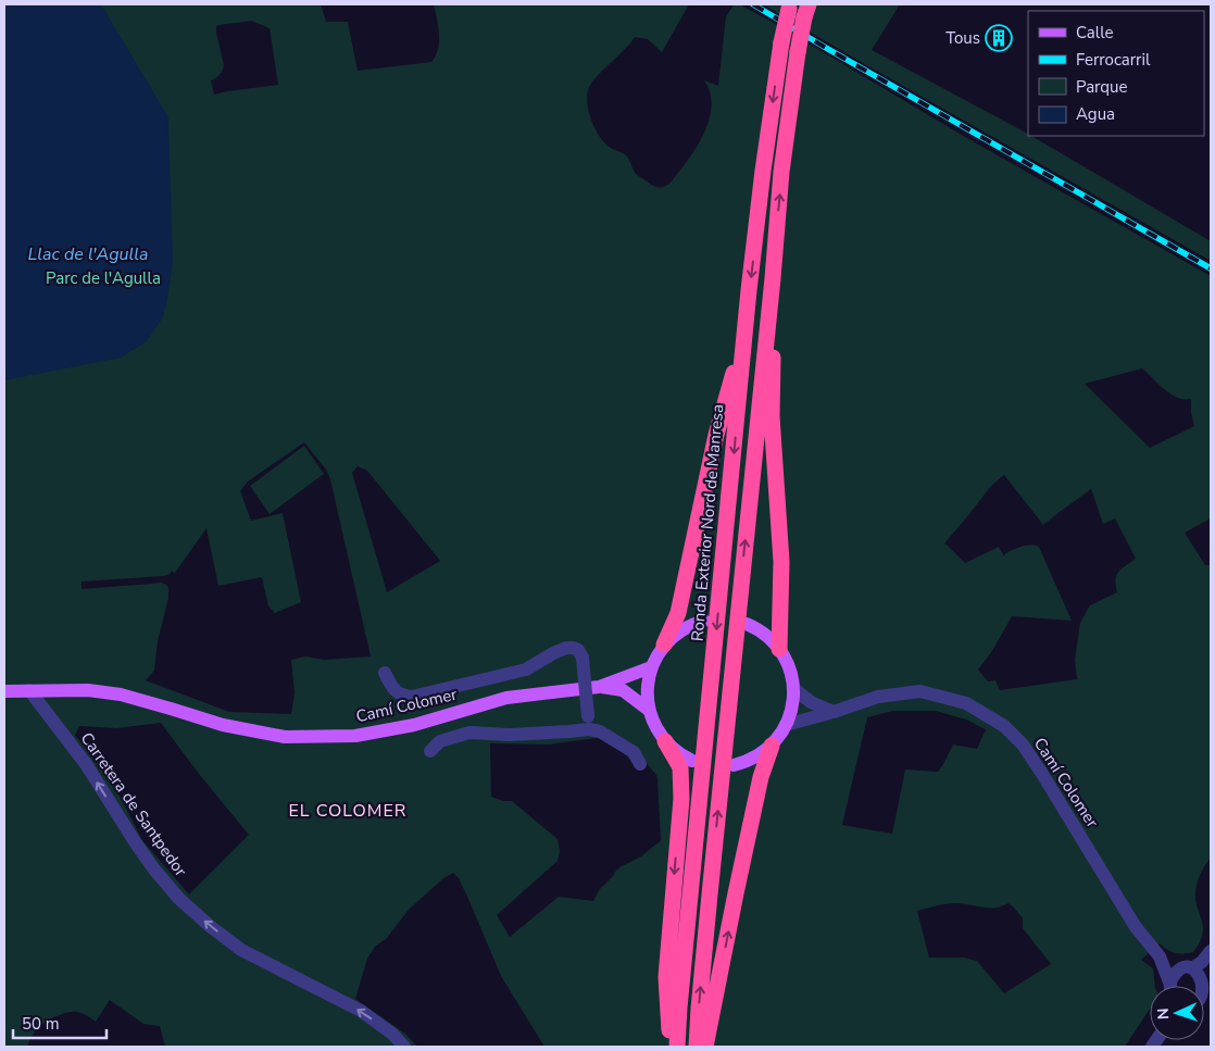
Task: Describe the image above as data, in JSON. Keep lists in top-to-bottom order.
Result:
{
  "streets": {
    "highway": ["Ronda Exterior Nord de Manresa"],
    "main road": ["Camí Colomer"],
    "street": ["Carretera de Santpedor"]
  },
  "crossings": [
    ["Camí Colomer", "Carretera de Santpedor"]
  ],
  "one_way": ["Carretera de Santpedor"],
  "districts": ["EL COLOMER"],
  "water": ["Llac de l'Agulla"],
  "parks": ["Parc de l'Agulla"],
  "places": {
    "building": ["Tous"]
  },
  "legend": [
    "Calle",
    "Ferrocarril",
    "Parque",
    "Agua"
  ],
  "scale_bar": "50 m",
  "north": "left"
}
